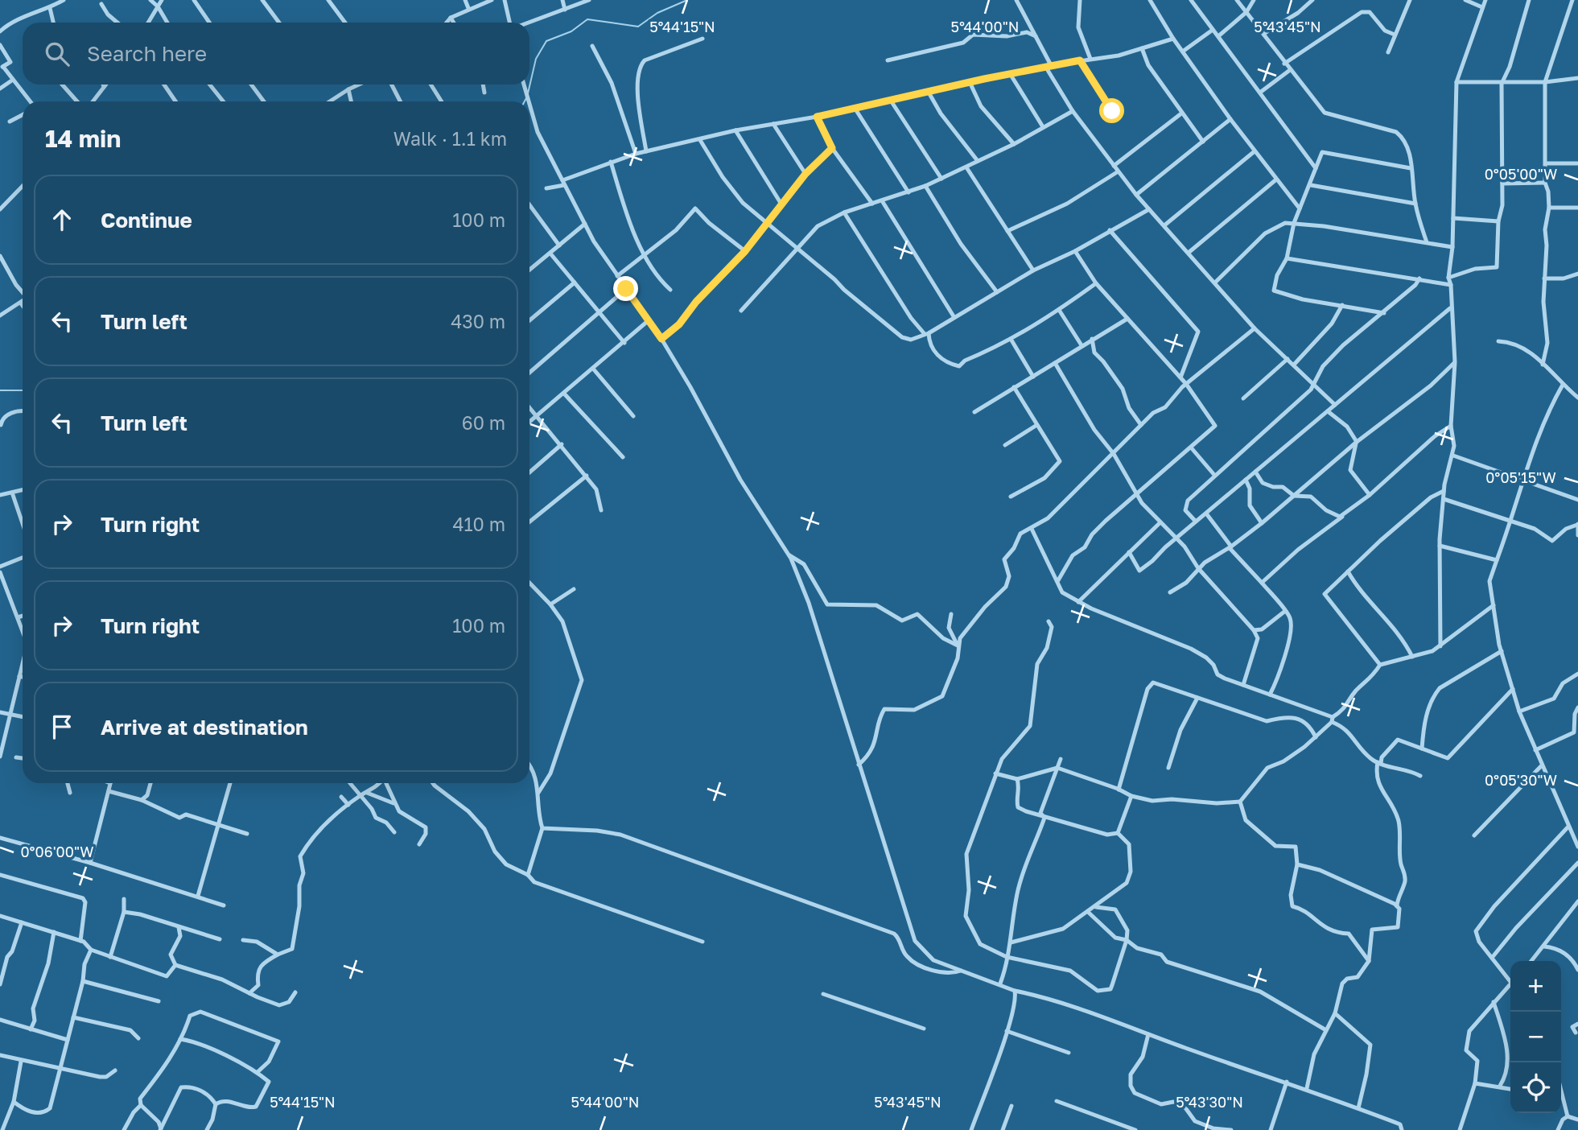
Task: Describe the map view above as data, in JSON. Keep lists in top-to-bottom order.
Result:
{
  "page": {
    "search": "Search here",
    "heading": ["14 min", "Walk · 1.1 km"],
    "list": [
      ["Continue", "100 m"],
      ["Turn left", "430 m"],
      ["Turn left", "60 m"],
      ["Turn right", "410 m"],
      ["Turn right", "100 m"],
      "Arrive at destination"
    ],
    "map_buttons": ["+", "−"]
  },
  "coordinates": [
    "5°44'15\"N",
    "5°44'00\"N",
    "5°43'45\"N",
    "0°05'00\"W",
    "0°05'15\"W",
    "0°05'30\"W",
    "0°06'00\"W",
    "5°43'30\"N"
  ]
}
